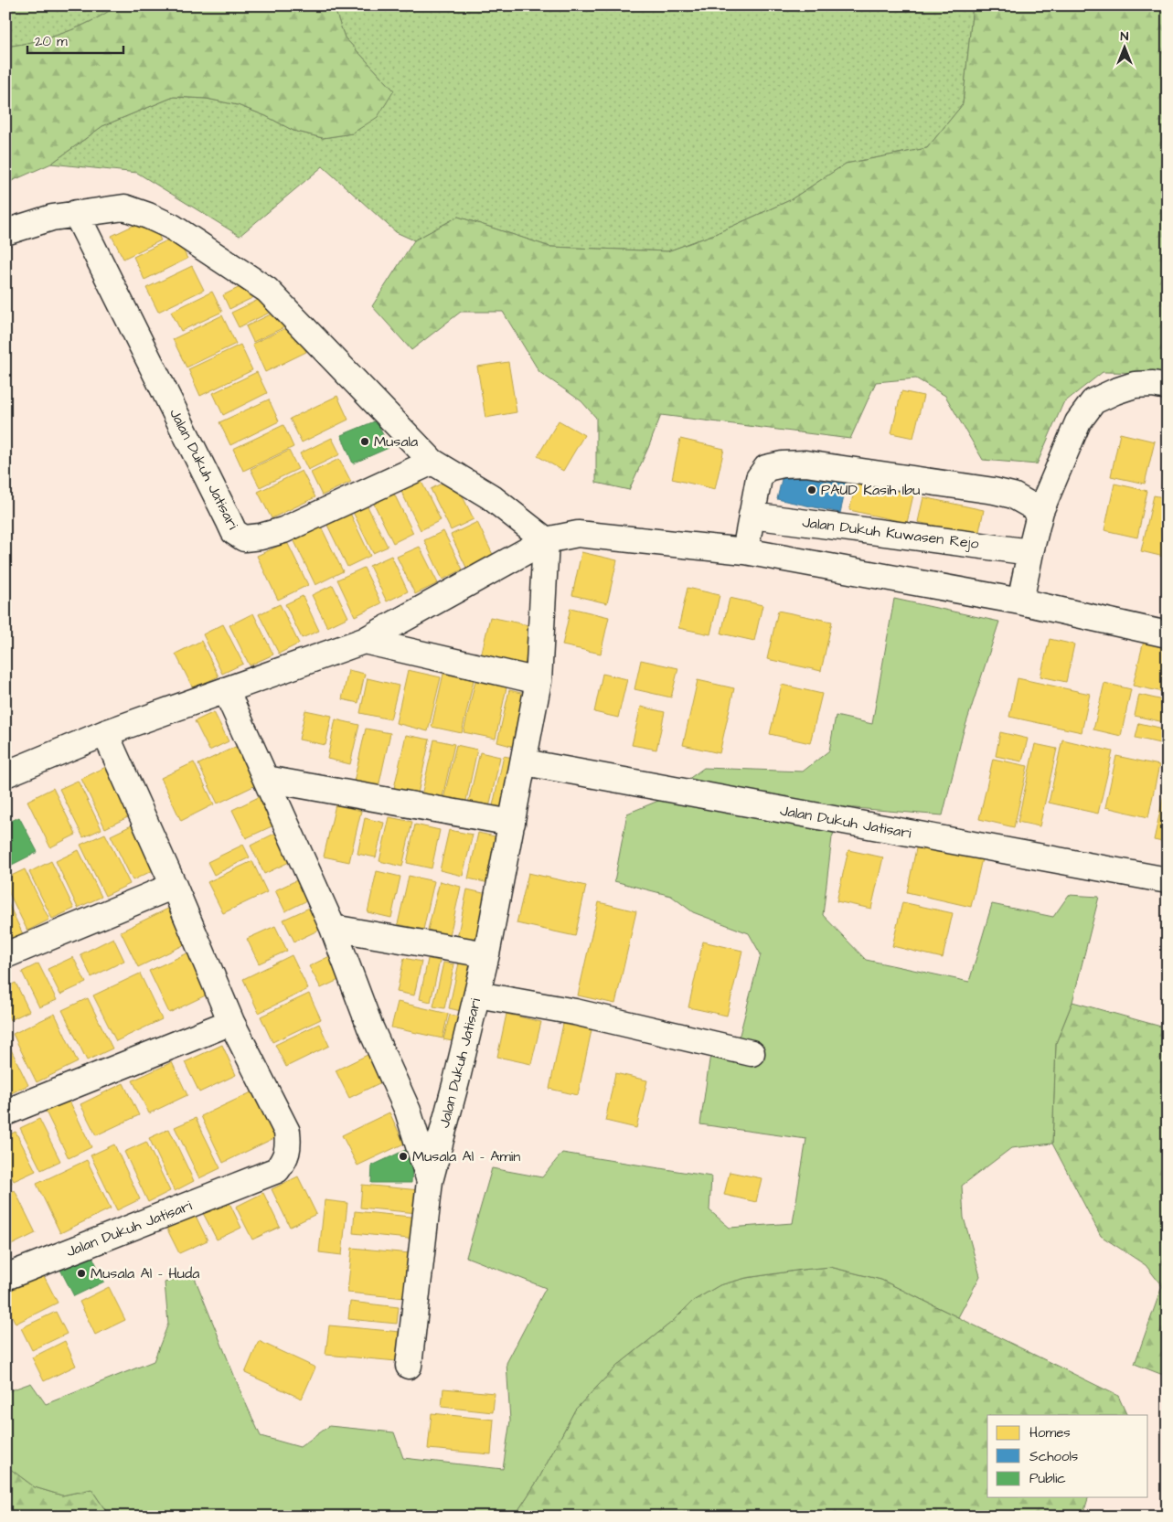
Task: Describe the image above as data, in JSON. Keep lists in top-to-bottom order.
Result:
{
  "streets": {
    "street": ["Jalan Dukuh Jatisari", "Jalan Dukuh Kuwasen Rejo"]
  },
  "places": [
    "Musala",
    "PAUD Kasih Ibu",
    "Musala Al - Amin",
    "Musala Al - Huda"
  ],
  "legend": ["Homes", "Schools", "Public"],
  "scale_bar": "20 m",
  "north": "top"
}
